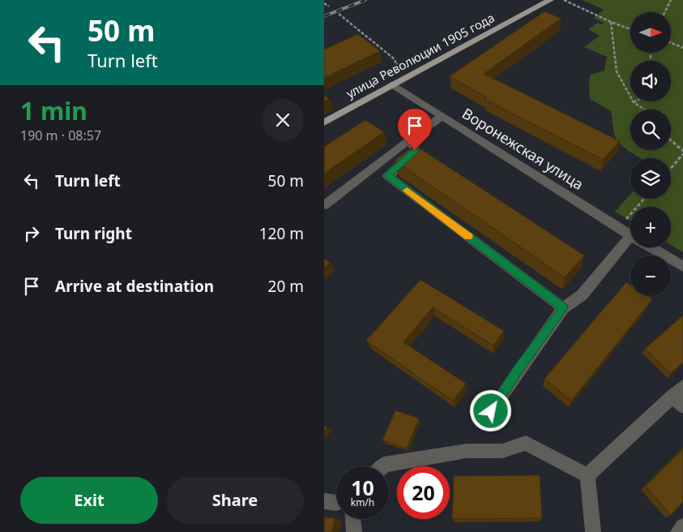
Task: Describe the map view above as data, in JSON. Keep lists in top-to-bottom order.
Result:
{
  "streets": {
    "main road": ["улица Революции 1905 года"],
    "street": ["Воронежская улица"]
  },
  "crossings": [
    ["улица Революции 1905 года", "Воронежская улица"]
  ],
  "north": "right",
  "page": {
    "turn": ["50 m", "Turn left"],
    "map_buttons": ["+", "−"],
    "heading": ["1 min", "190 m · 08:57"],
    "list": [
      {
        "name": "Turn left",
        "value": "50 m"
      },
      {
        "name": "Turn right",
        "value": "120 m"
      },
      {
        "name": "Arrive at destination",
        "value": "20 m"
      }
    ],
    "speed": "10 km/h",
    "limit": "20",
    "buttons": ["Exit", "Share"]
  }
}
